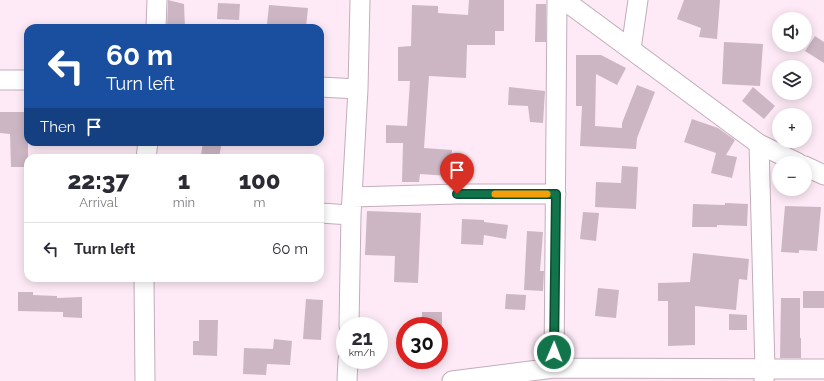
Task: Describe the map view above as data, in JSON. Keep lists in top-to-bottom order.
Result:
{
  "page": {
    "map_buttons": ["+", "−"],
    "turn": ["60 m", "Turn left"],
    "then": "Then",
    "eta": [
      "22:37",
      "Arrival",
      "1",
      "min",
      "100",
      "m"
    ],
    "list": [
      {
        "name": "Turn left",
        "value": "60 m"
      }
    ],
    "speed": "21 km/h",
    "limit": "30"
  }
}
